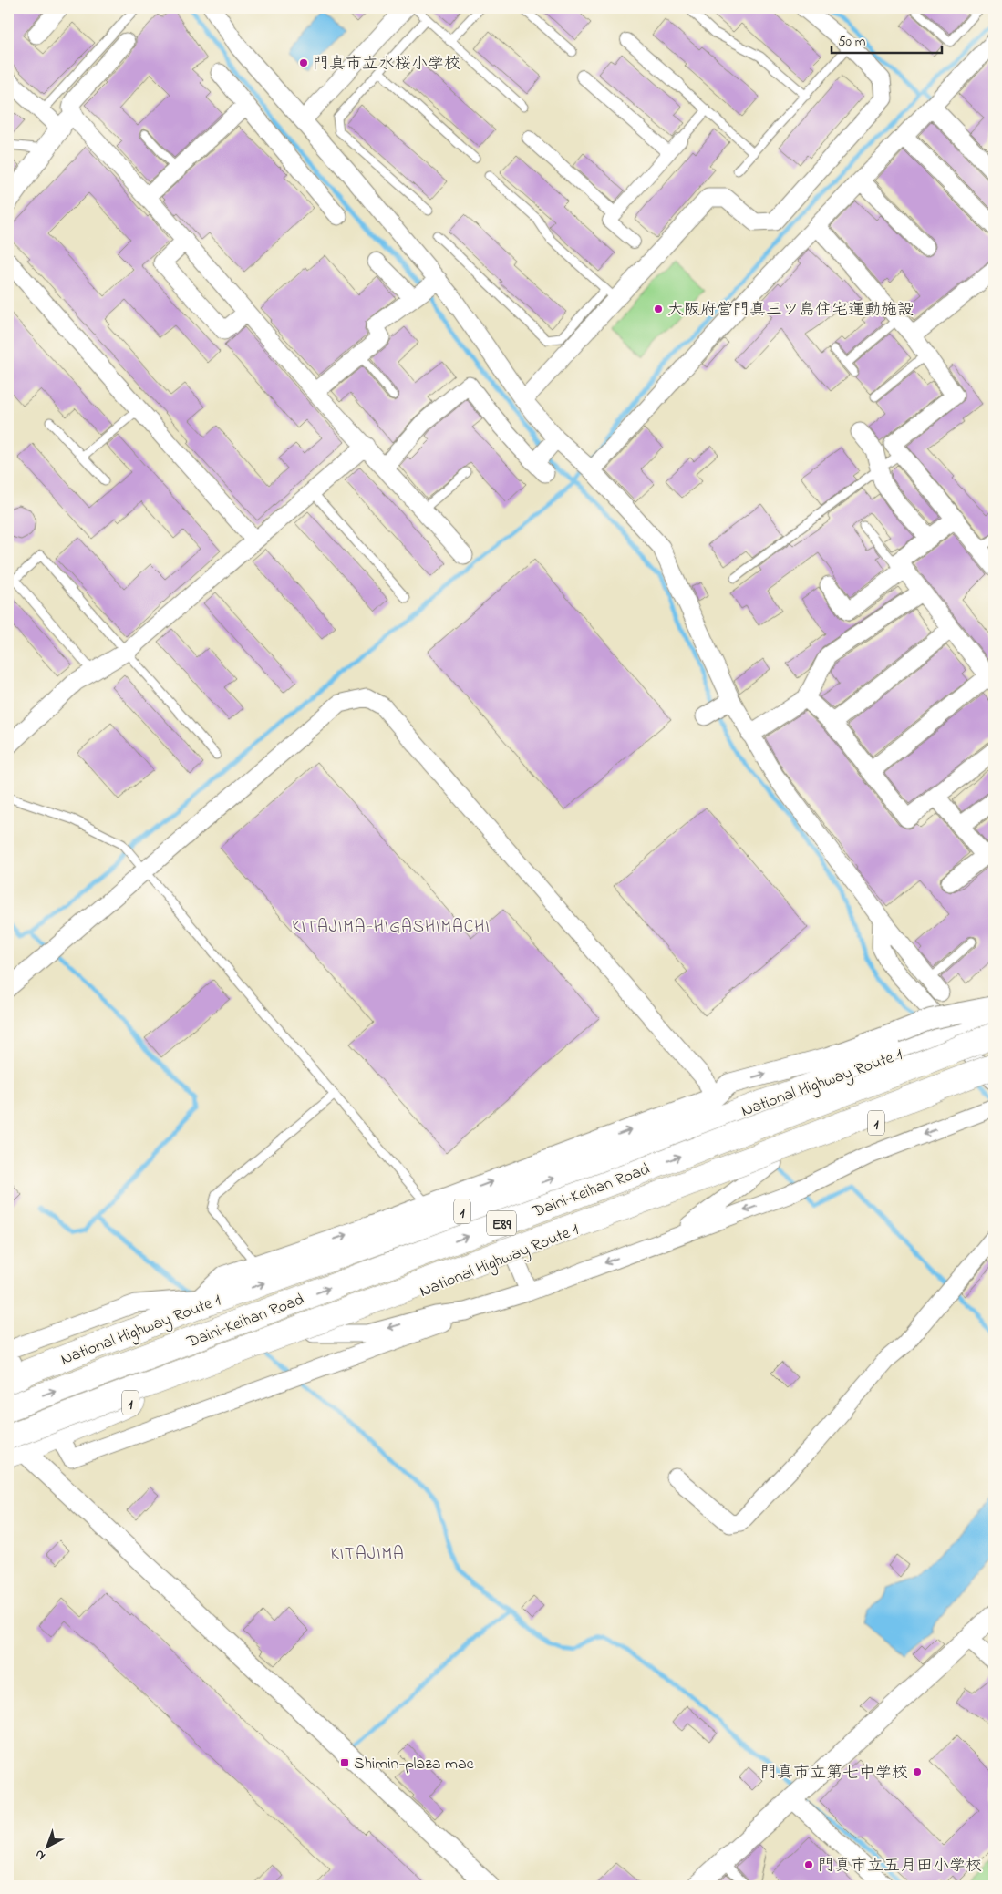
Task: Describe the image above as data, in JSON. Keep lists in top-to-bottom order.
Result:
{
  "streets": {
    "highway": [
      "National Highway Route 1",
      "1",
      "Daini-Keihan Road",
      "E89"
    ]
  },
  "crossings": [
    ["National Highway Route 1", "Daini-Keihan Road"]
  ],
  "districts": ["KITAJIMA-HIGASHIMACHI", "KITAJIMA"],
  "places": {
    "other": [
      "門真市立水桜小学校",
      "大阪府営門真三ツ島住宅運動施設",
      "門真市立第七中学校",
      "門真市立五月田小学校"
    ],
    "transit": ["Shimin-plaza mae"]
  },
  "scale_bar": "50 m",
  "north": "bottom left"
}
